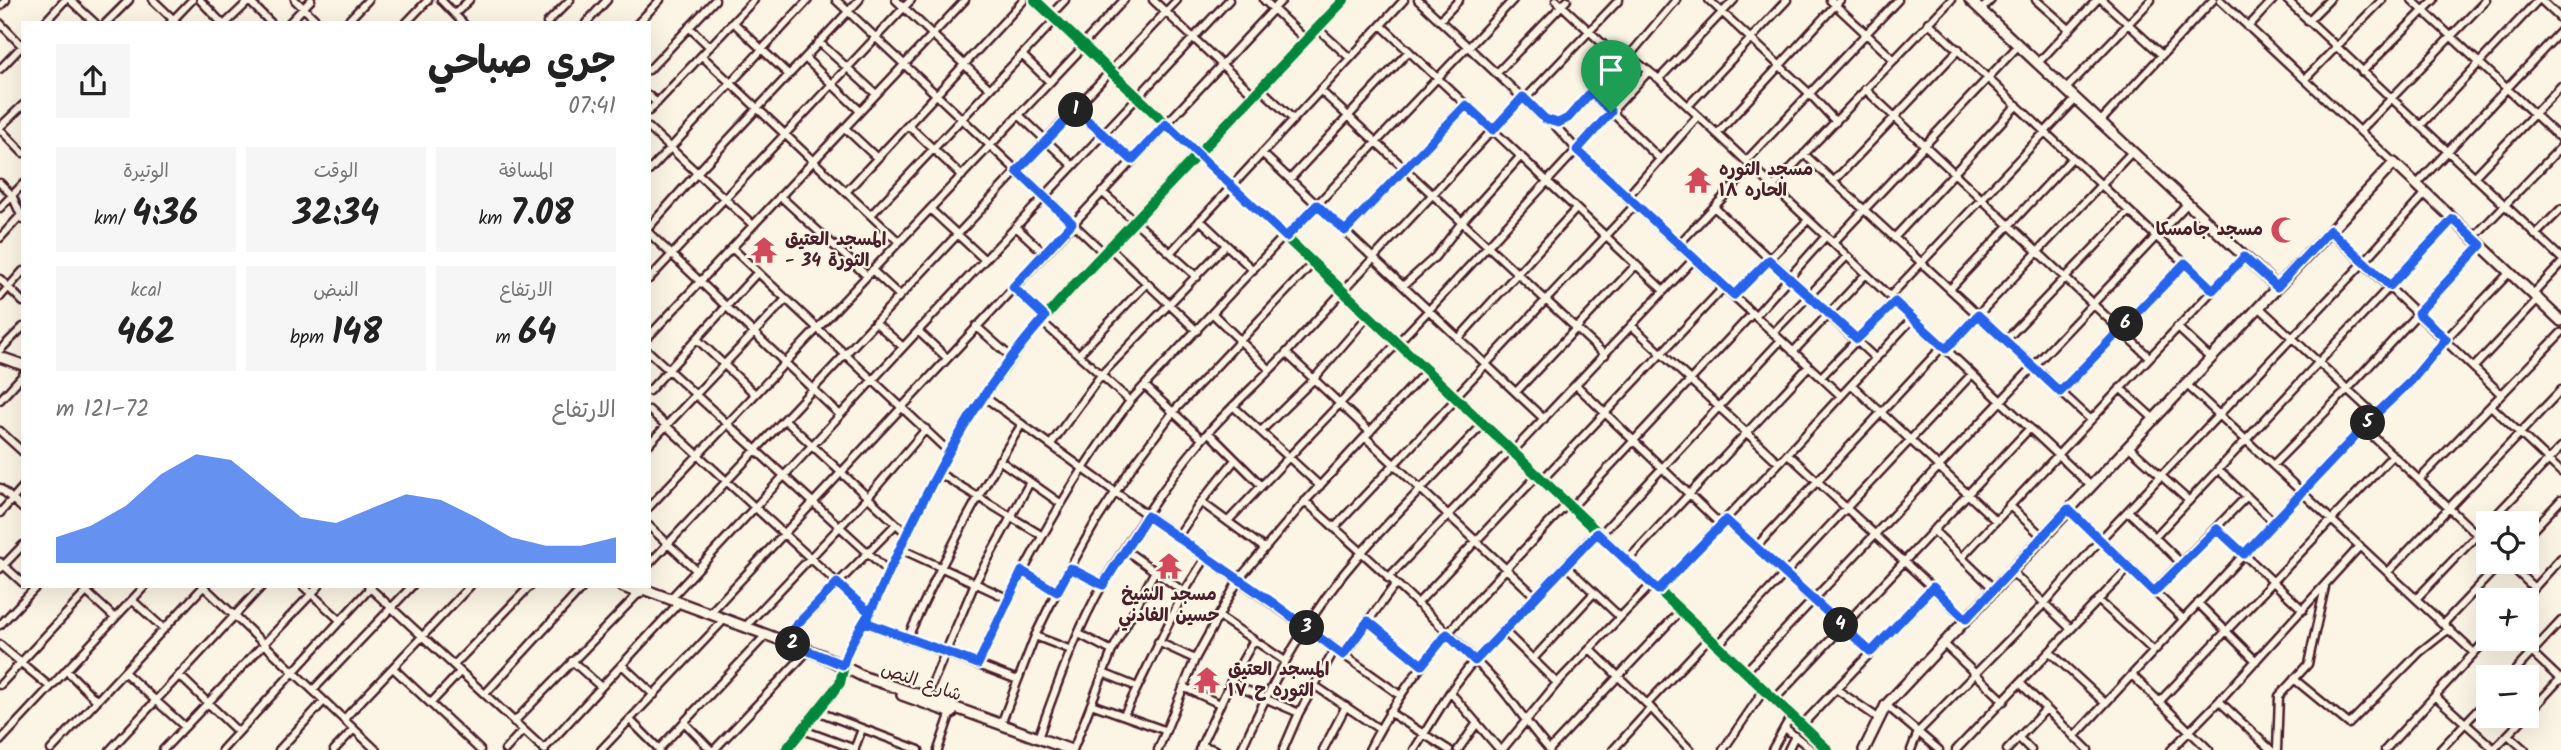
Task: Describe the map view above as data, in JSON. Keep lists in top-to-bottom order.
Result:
{
  "streets": {
    "street": ["شارع النص"]
  },
  "places": {
    "temple": [
      "مسجد الثوره الحاره ١٨",
      "المسجد العتيق - الثورة 34",
      "مسجد الشيخ حسين الفادني",
      "المسجد العتيق الثوره ح ١٧"
    ],
    "mosque": ["مسجد جامسكا"]
  },
  "page": {
    "heading": ["جري صباحي", "07:41"],
    "pins": [
      "1",
      "6",
      "5",
      "4",
      "3",
      "2"
    ],
    "stats": [
      ["المسافة", "7.08 km"],
      ["الوقت", "32:34"],
      ["الوتيرة", "4:36 /km"],
      ["الارتفاع", "64 m"],
      ["النبض", "148 bpm"],
      ["kcal", "462"]
    ],
    "chart": ["الارتفاع", "72–121 m"],
    "map_buttons": ["+", "−"]
  }
}
